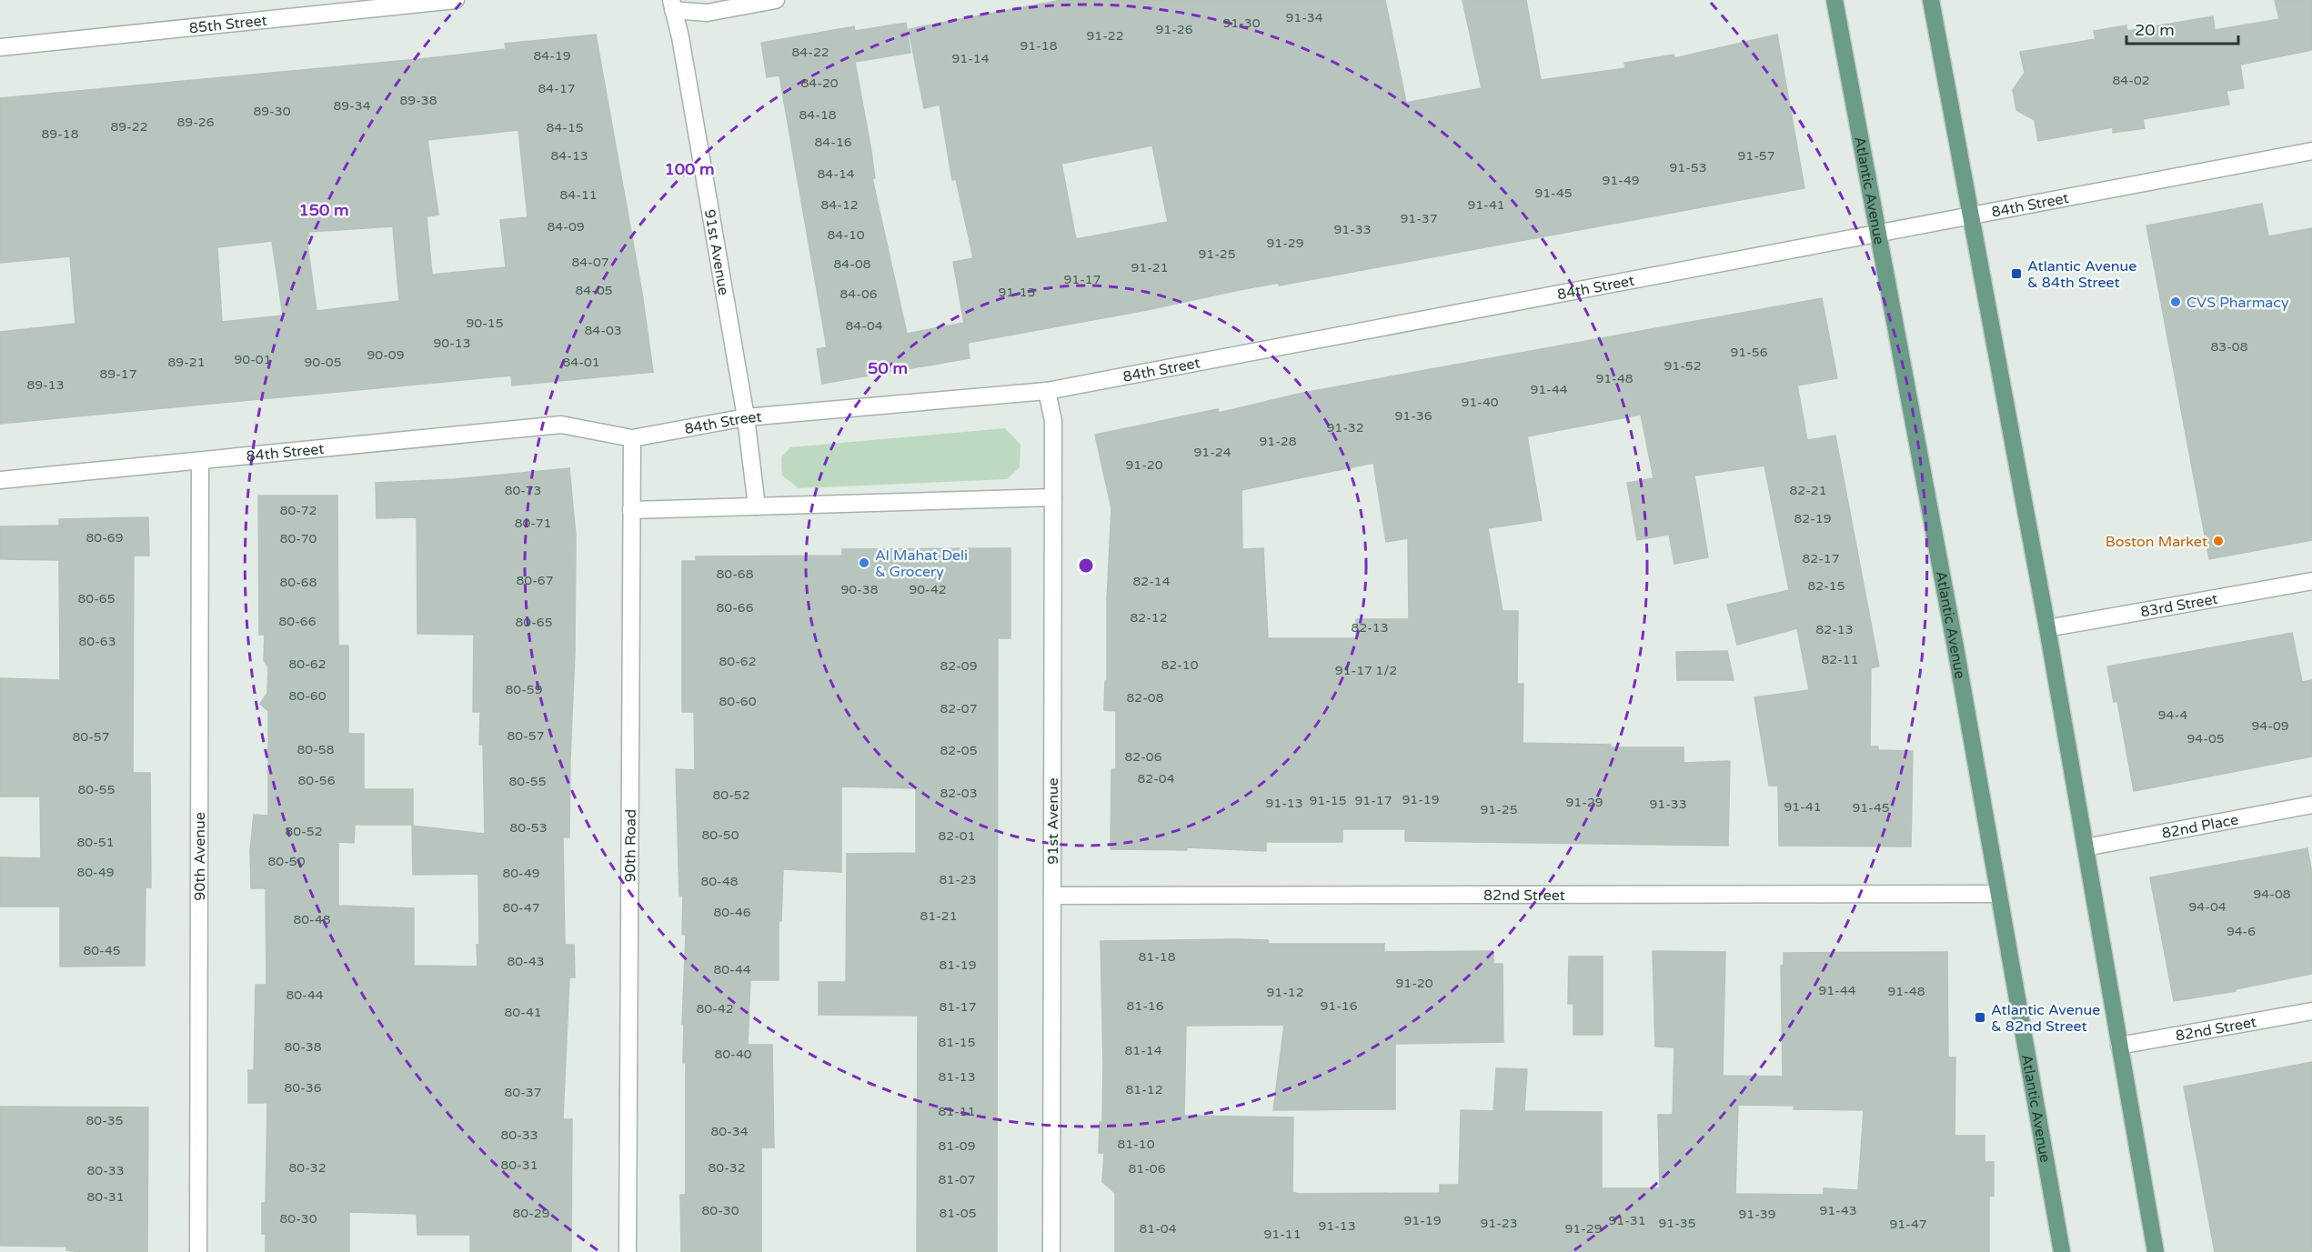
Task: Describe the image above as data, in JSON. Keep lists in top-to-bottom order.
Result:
{
  "streets": {
    "main road": ["Atlantic Avenue"],
    "street": [
      "85th Street",
      "84th Street",
      "91st Avenue",
      "83rd Street",
      "82nd Place",
      "90th Road",
      "90th Avenue",
      "82nd Street"
    ]
  },
  "crossings": [
    ["Atlantic Avenue", "84th Street"],
    ["Atlantic Avenue", "82nd Street"],
    ["84th Street", "91st Avenue"],
    ["84th Street", "90th Road"],
    ["84th Street", "90th Avenue"],
    ["91st Avenue", "82nd Street"]
  ],
  "places": {
    "transit": ["Atlantic Avenue & 84th Street", "Atlantic Avenue & 82nd Street"],
    "other": ["CVS Pharmacy", "Boston Market", "Al Mahat Deli & Grocery"]
  },
  "house_numbers": [
    "91-34",
    "91-30",
    "91-26",
    "91-22",
    "91-18",
    "84-22",
    "84-19",
    "91-14",
    "84-02",
    "84-20",
    "84-17",
    "89-38",
    "89-34",
    "89-30",
    "84-18",
    "89-26",
    "89-22",
    "84-15",
    "89-18",
    "84-16",
    "84-13",
    "91-57",
    "91-53",
    "84-14",
    "91-49",
    "91-45",
    "84-11",
    "84-12",
    "91-41",
    "91-37",
    "84-09",
    "91-33",
    "84-10",
    "91-29",
    "91-25",
    "84-07",
    "84-08",
    "91-21",
    "91-17",
    "84-05",
    "91-13",
    "84-06",
    "90-15",
    "84-04",
    "84-03",
    "90-13",
    "83-08",
    "91-56",
    "90-09",
    "90-01",
    "89-21",
    "90-05",
    "84-01",
    "91-52",
    "89-17",
    "91-48",
    "89-13",
    "91-44",
    "91-40",
    "91-36",
    "91-32",
    "91-28",
    "91-24",
    "91-20",
    "80-73",
    "82-21",
    "80-72",
    "82-19",
    "80-71",
    "80-69",
    "80-70",
    "82-17",
    "80-68",
    "80-67",
    "82-14",
    "80-68",
    "82-15",
    "90-38",
    "90-42",
    "80-65",
    "80-66",
    "82-12",
    "80-66",
    "80-65",
    "82-13",
    "82-13",
    "80-63",
    "82-11",
    "80-62",
    "80-62",
    "82-10",
    "82-09",
    "91-17 1/2",
    "80-59",
    "80-60",
    "82-08",
    "80-60",
    "82-07",
    "94-4",
    "94-09",
    "80-57",
    "80-57",
    "94-05",
    "80-58",
    "82-05",
    "82-06",
    "82-04",
    "80-56",
    "80-55",
    "80-55",
    "82-03",
    "80-52",
    "91-19",
    "91-15",
    "91-17",
    "91-29",
    "91-13",
    "91-33",
    "91-41",
    "91-45",
    "91-25",
    "80-53",
    "80-52",
    "80-50",
    "82-01",
    "80-51",
    "80-50",
    "80-49",
    "80-49",
    "81-23",
    "80-48",
    "94-08",
    "94-04",
    "80-47",
    "80-46",
    "81-21",
    "80-48",
    "94-6",
    "80-45",
    "81-18",
    "80-43",
    "81-19",
    "80-44",
    "91-20",
    "91-44",
    "91-48",
    "91-12",
    "80-44",
    "81-16",
    "91-16",
    "81-17",
    "80-42",
    "80-41",
    "81-15",
    "80-38",
    "81-14",
    "80-40",
    "81-13",
    "80-36",
    "81-12",
    "80-37",
    "81-11",
    "80-35",
    "80-34",
    "80-33",
    "81-10",
    "81-09",
    "80-31",
    "80-32",
    "80-32",
    "81-06",
    "80-33",
    "81-07",
    "80-31",
    "80-30",
    "91-43",
    "80-29",
    "81-05",
    "91-39",
    "80-30",
    "91-19",
    "91-31",
    "91-23",
    "91-35",
    "91-47",
    "91-13",
    "81-04",
    "91-29",
    "91-11"
  ],
  "scale_bar": "20 m",
  "rings": ["100 m", "150 m", "50 m"]
}
